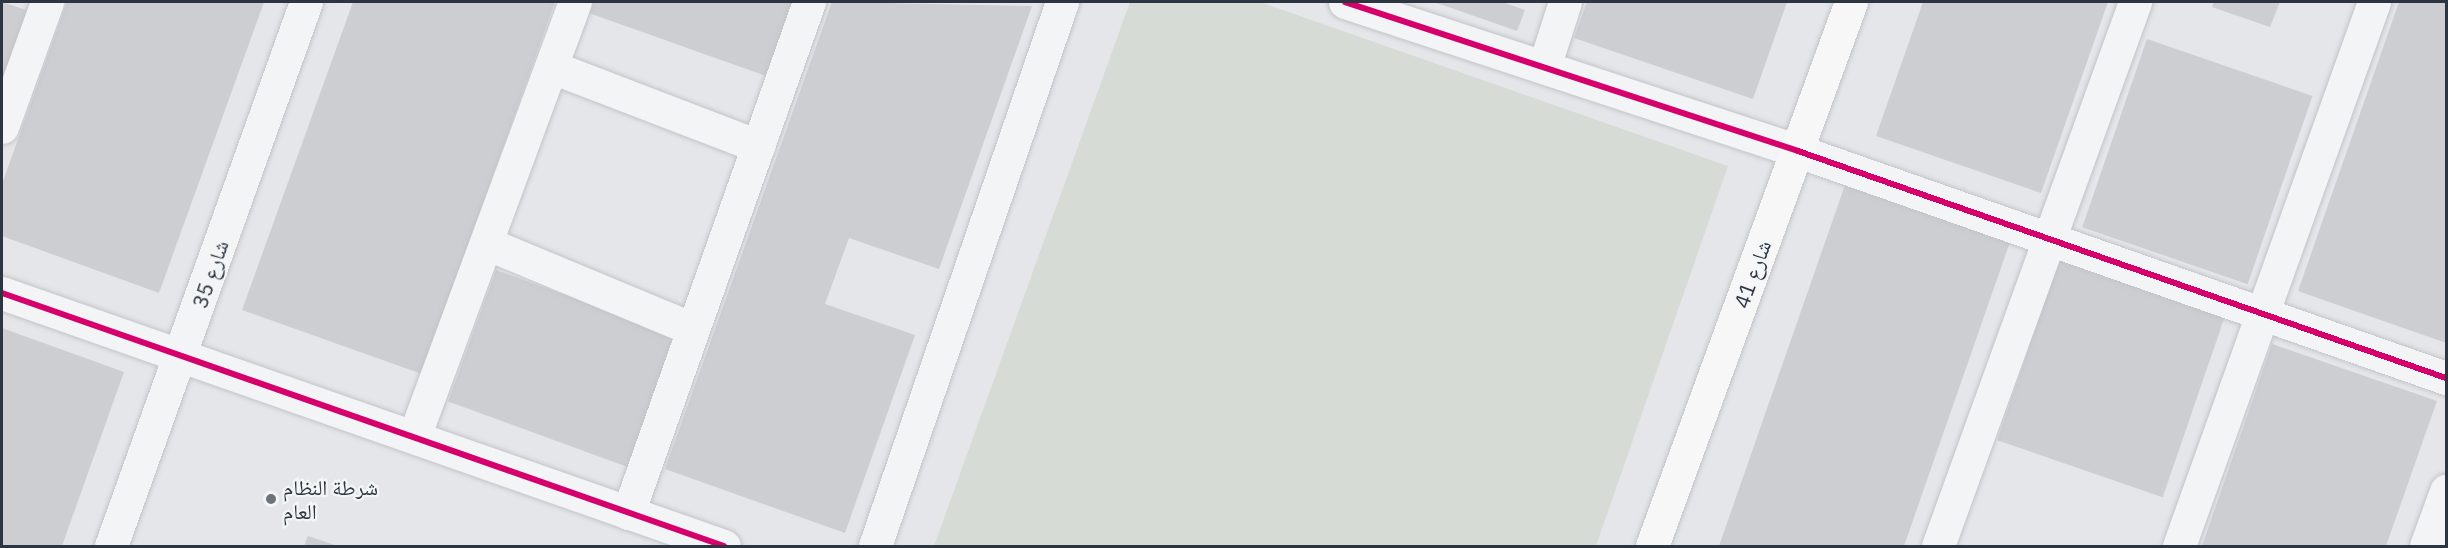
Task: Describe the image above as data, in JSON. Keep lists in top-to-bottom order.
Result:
{
  "streets": {
    "main road": ["شارع 41"],
    "street": ["شارع 35"]
  },
  "places": ["شرطة النظام العام"]
}
